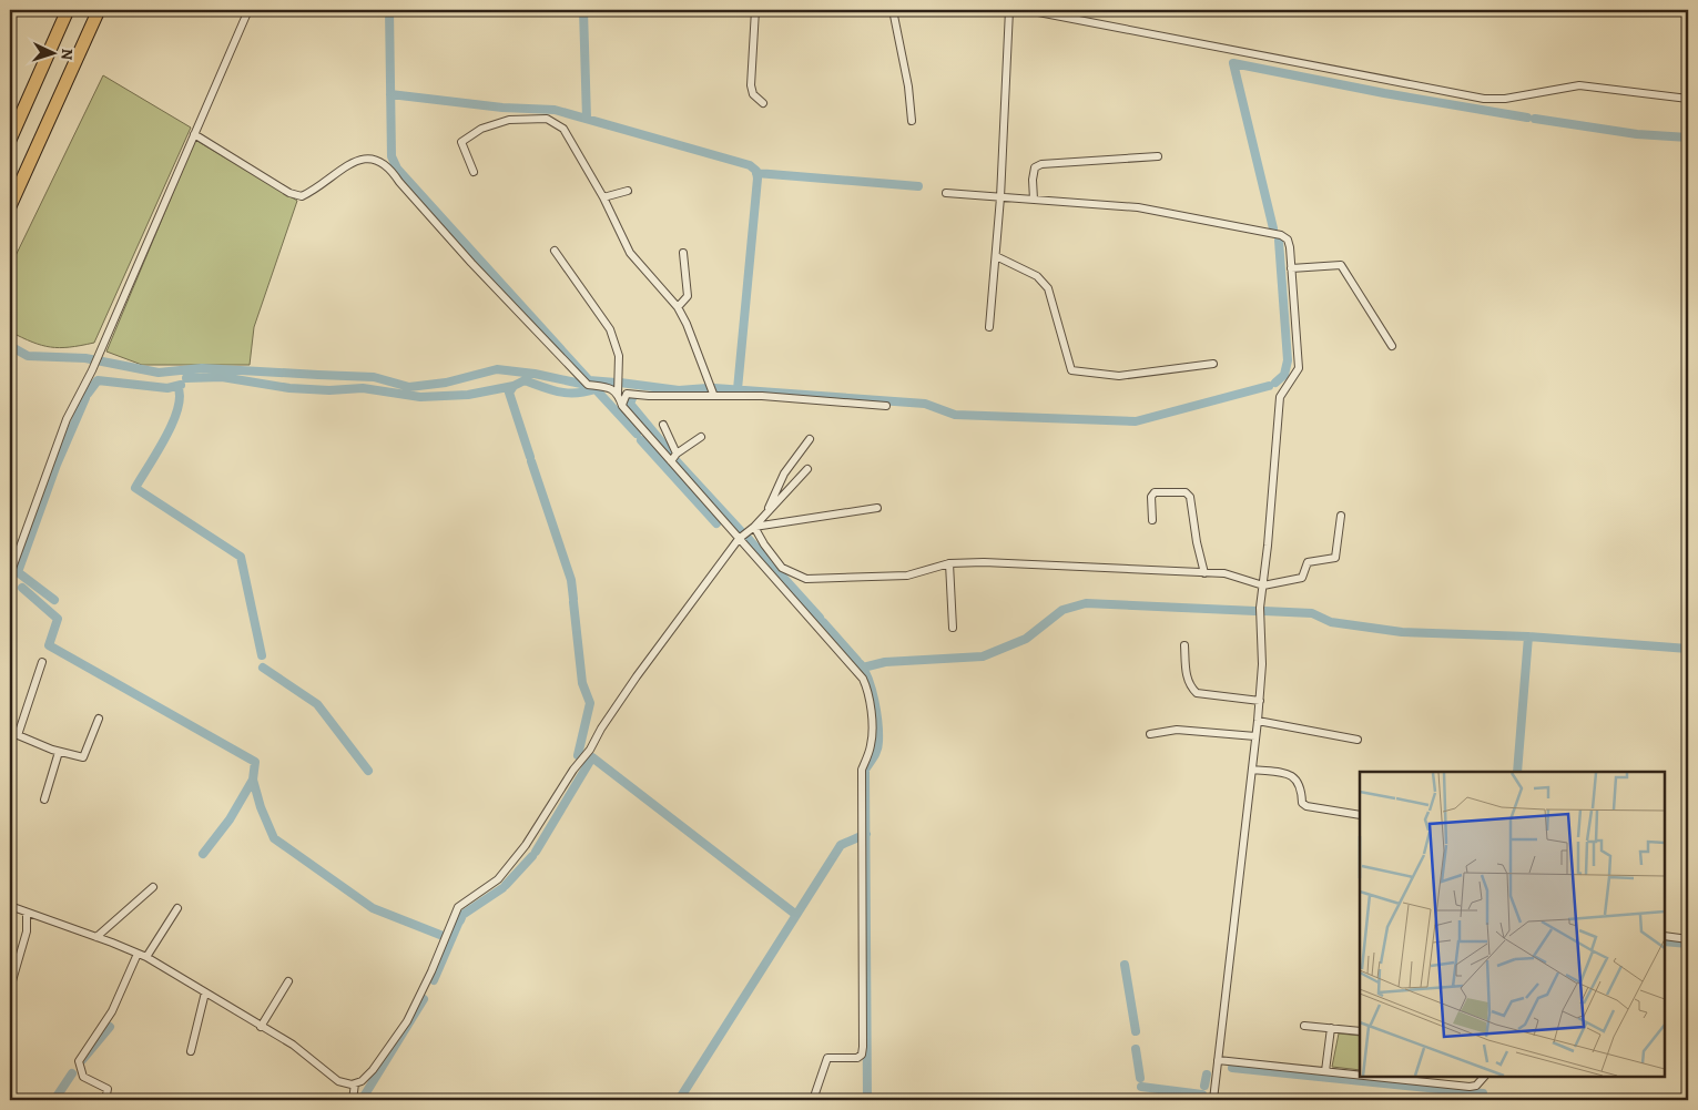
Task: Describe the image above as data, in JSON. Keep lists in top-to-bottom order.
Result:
{
  "north": "right"
}
